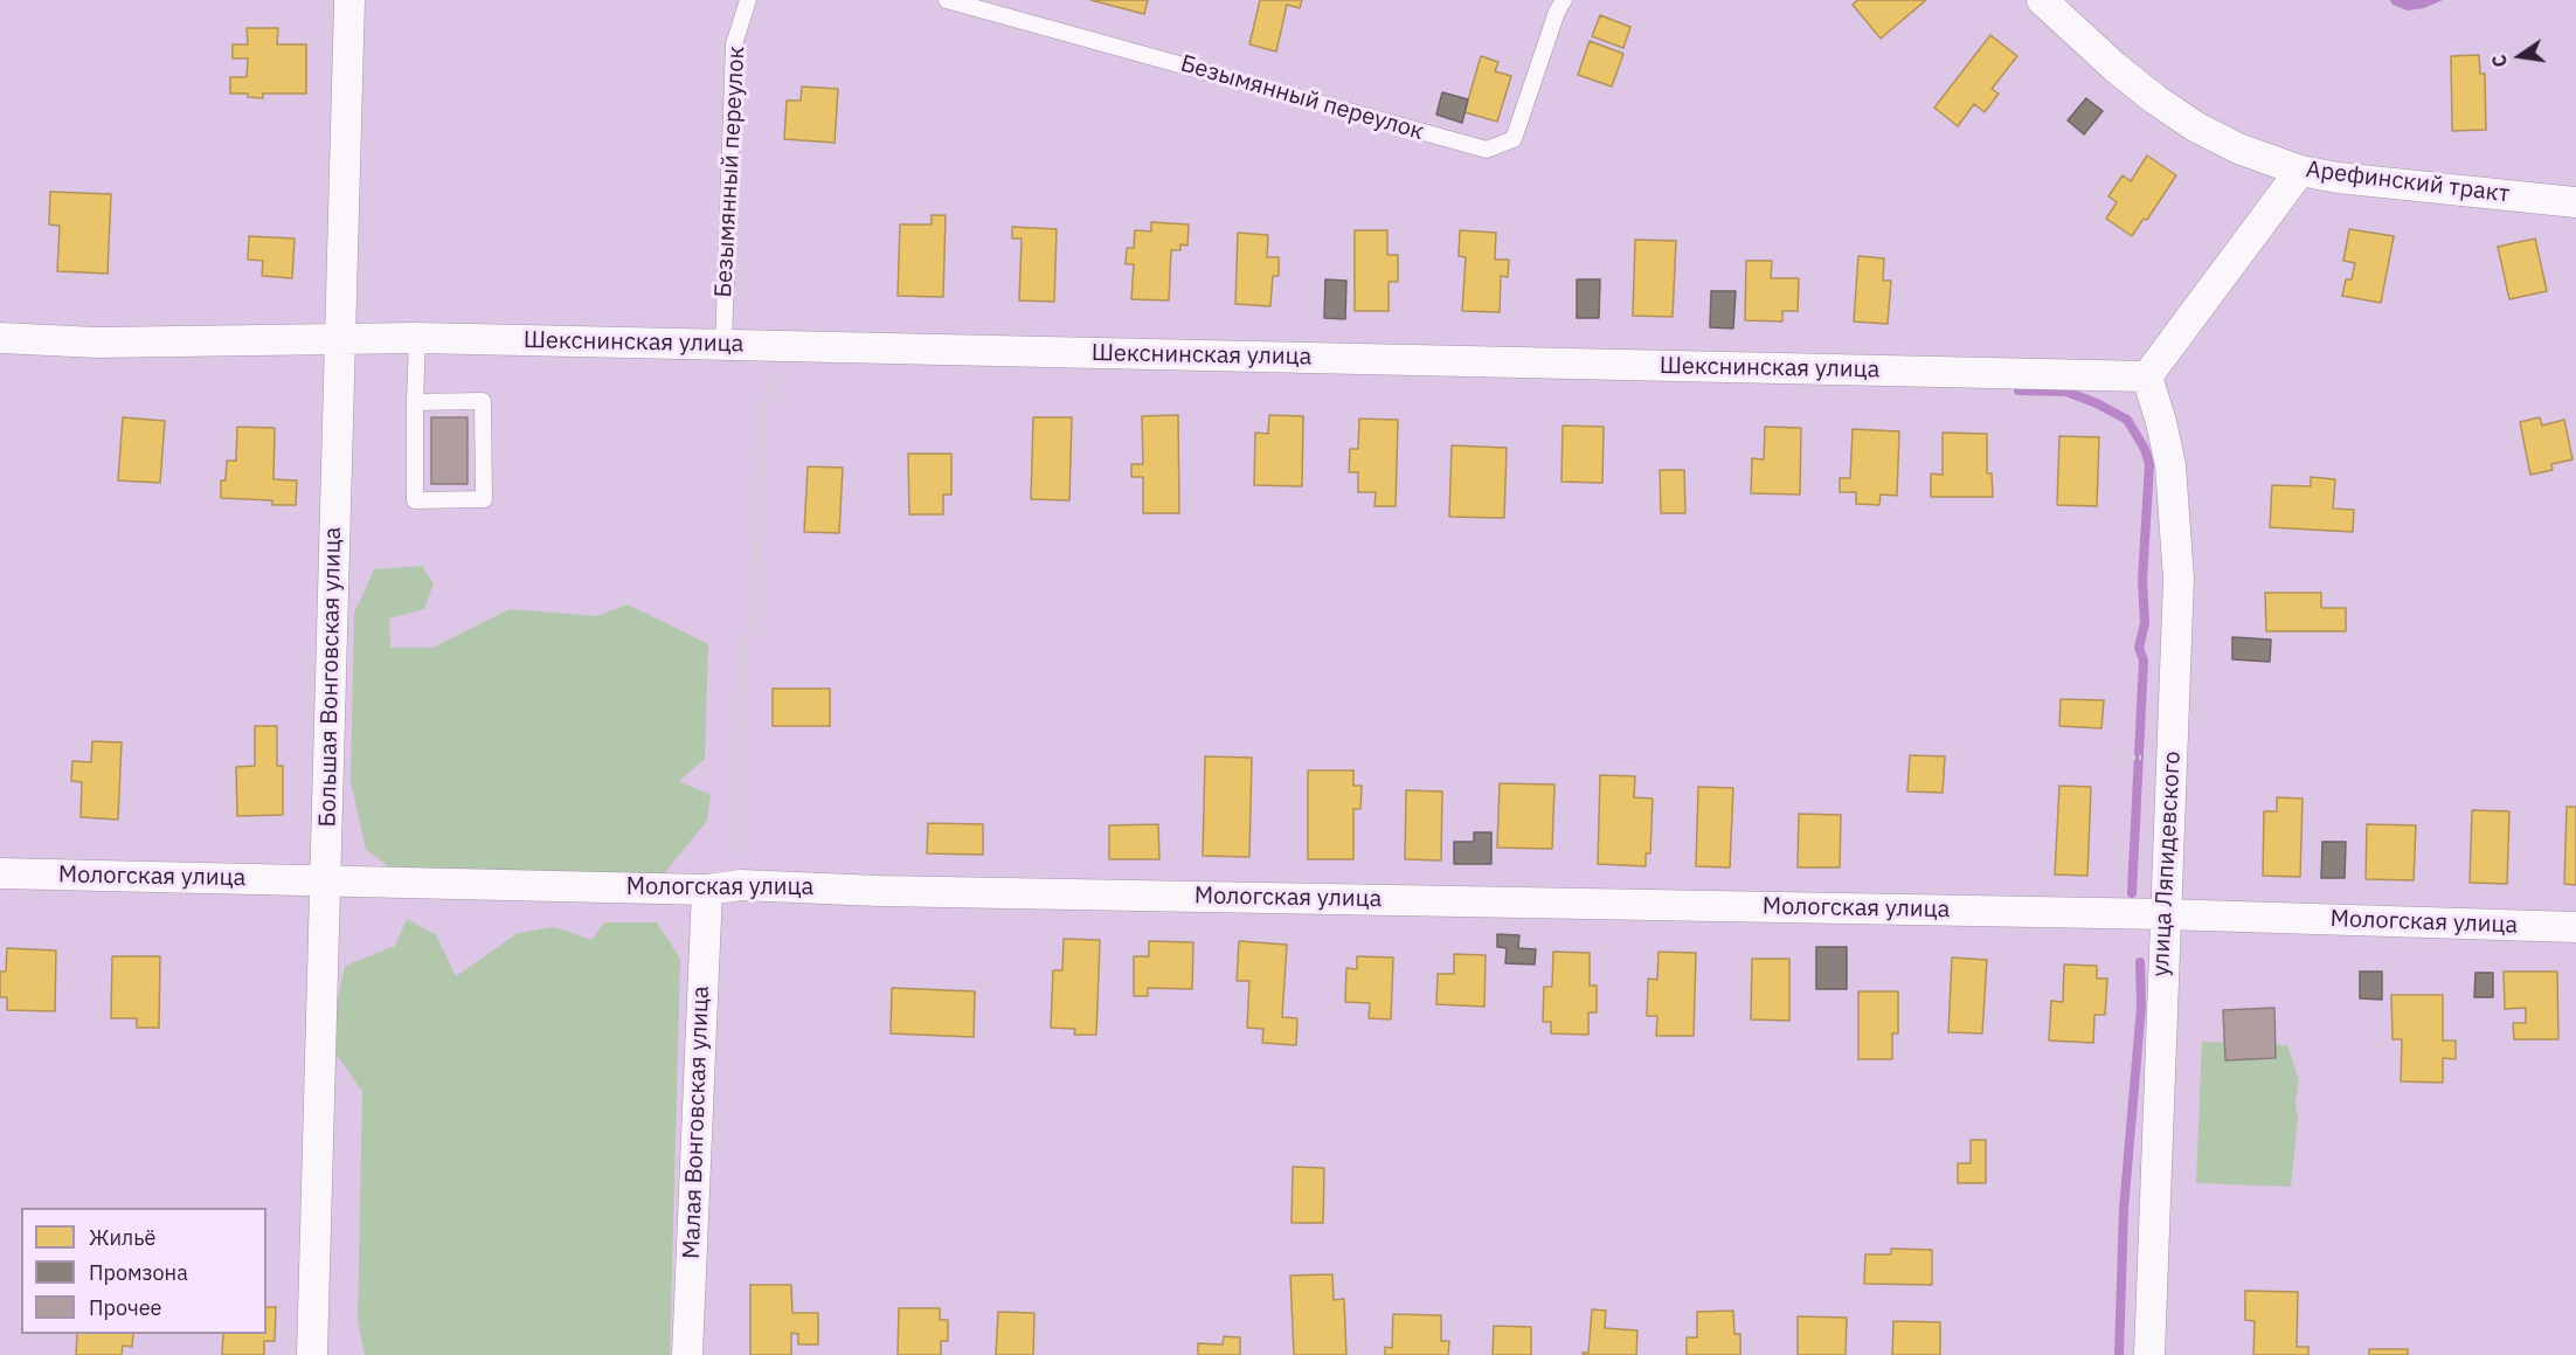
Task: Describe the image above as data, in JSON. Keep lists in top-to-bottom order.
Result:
{
  "streets": {
    "street": [
      "Арефинский тракт",
      "Шекснинская улица",
      "Большая Вонговская улица",
      "улица Ляпидевского",
      "Мологская улица",
      "Малая Вонговская улица"
    ],
    "lane": ["Безымянный переулок"]
  },
  "crossings": [
    ["Безымянный переулок", "Шекснинская улица"],
    ["Шекснинская улица", "Большая Вонговская улица"],
    ["Шекснинская улица", "улица Ляпидевского"],
    ["Большая Вонговская улица", "Мологская улица"],
    ["улица Ляпидевского", "Мологская улица"],
    ["Мологская улица", "Малая Вонговская улица"]
  ],
  "legend": ["Жильё", "Промзона", "Прочее"],
  "north": "left"
}
